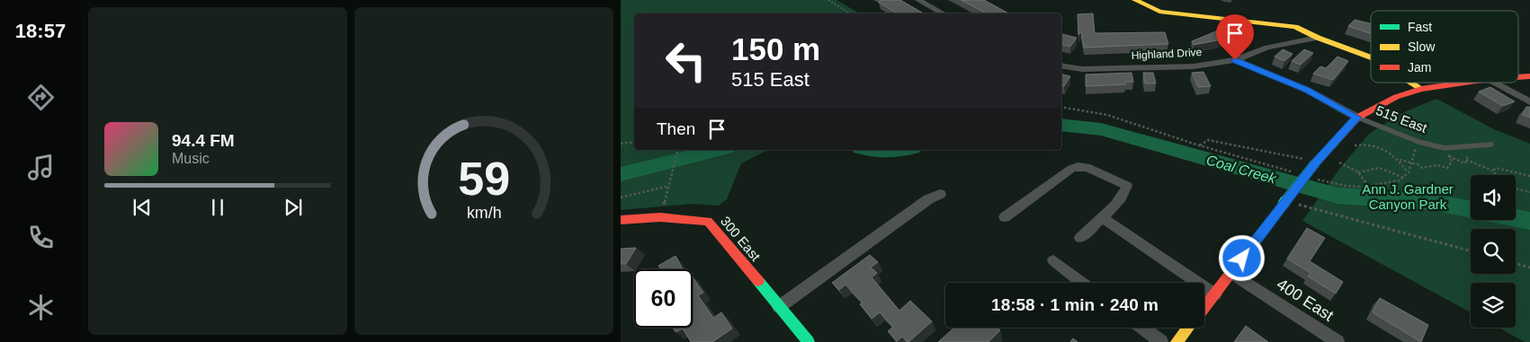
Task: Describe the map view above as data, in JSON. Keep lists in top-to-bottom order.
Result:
{
  "streets": {
    "street": [
      "Highland Drive",
      "515 East",
      "300 East",
      "400 East"
    ]
  },
  "crossings": [
    ["Highland Drive", "515 East"]
  ],
  "water": ["Coal Creek"],
  "parks": ["Ann J. Gardner Canyon Park"],
  "legend": ["Fast", "Slow", "Jam"],
  "page": {
    "tabs": "18:57",
    "turn": ["150 m", "515 East"],
    "then": "Then",
    "song": ["94.4 FM", "Music"],
    "limit": "60",
    "trip": "18:58 · 1 min · 240 m",
    "gauge": ["59", "km/h"]
  }
}
